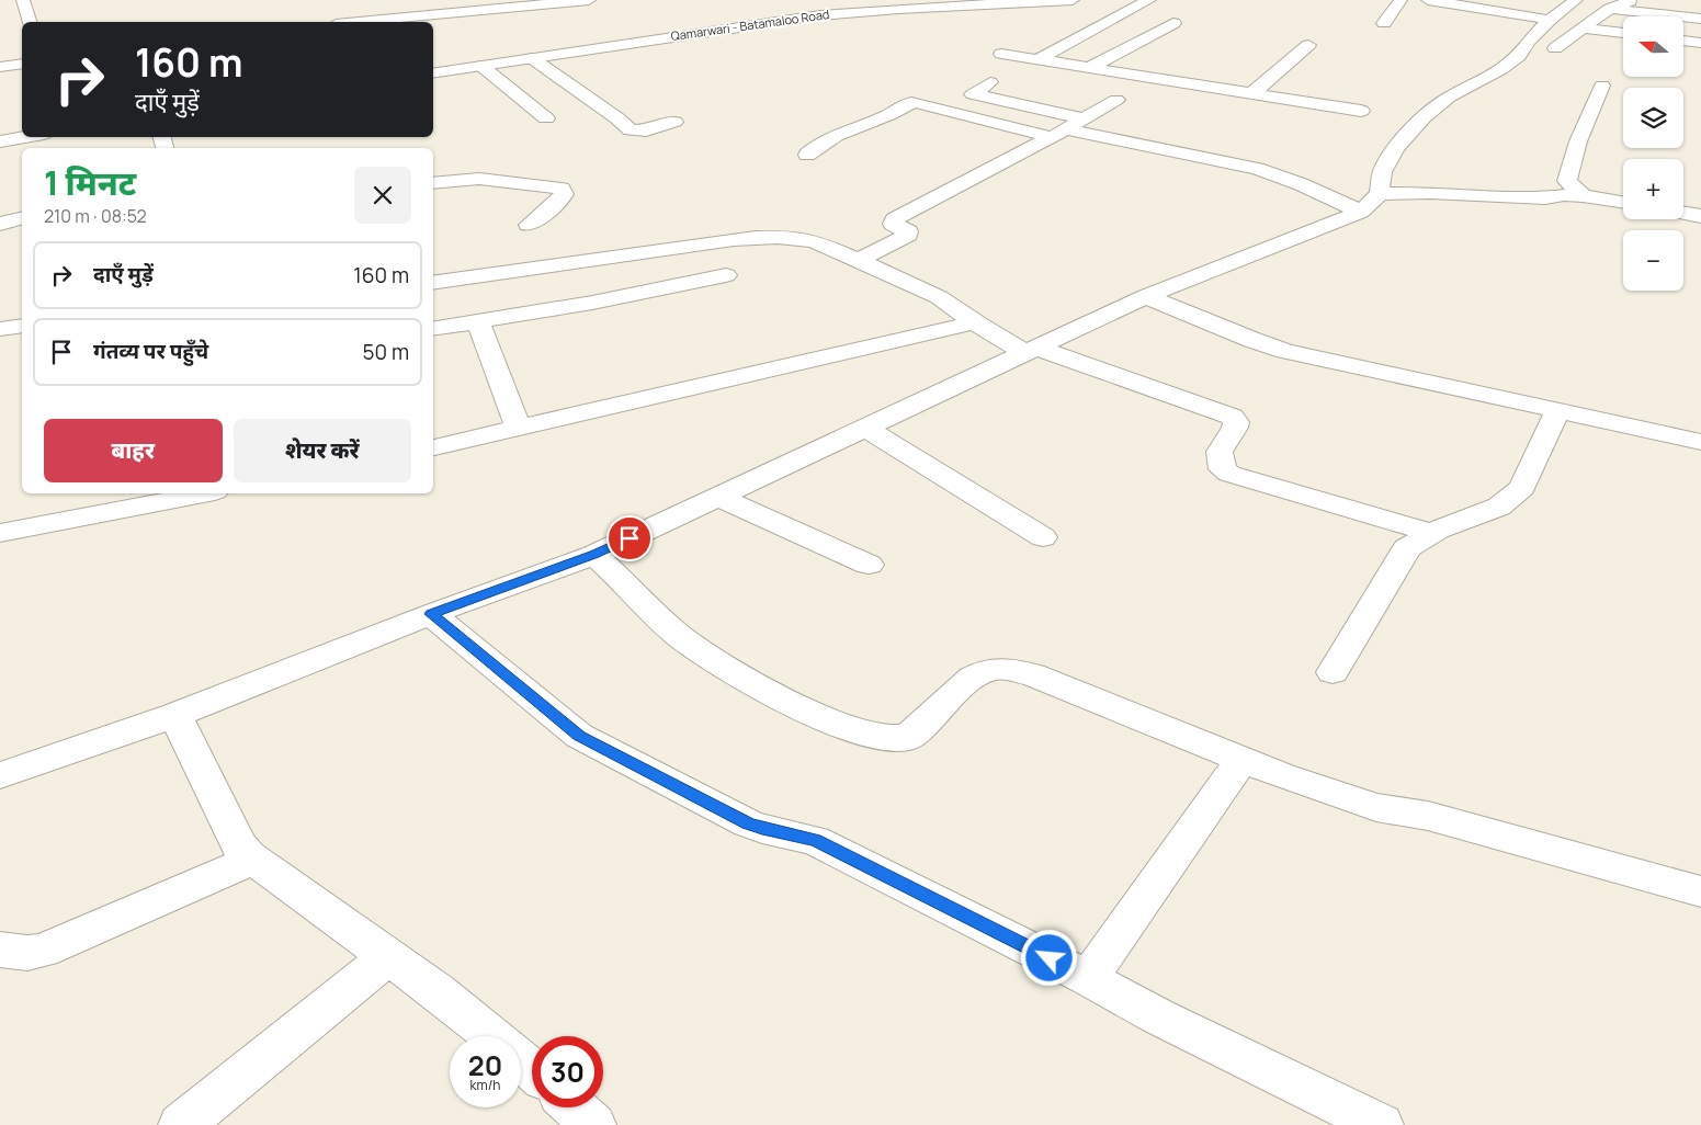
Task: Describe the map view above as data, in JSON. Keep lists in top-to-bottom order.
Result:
{
  "streets": {
    "street": ["Qamarwari - Batamaloo Road"]
  },
  "north": "left",
  "page": {
    "map_buttons": ["+", "−"],
    "turn": ["160 m", "दाएँ मुड़ें"],
    "heading": ["1 मिनट", "210 m · 08:52"],
    "list": [
      {
        "name": "दाएँ मुड़ें",
        "value": "160 m"
      },
      {
        "name": "गंतव्य पर पहुँचे",
        "value": "50 m"
      }
    ],
    "buttons": ["बाहर", "शेयर करें"],
    "speed": "20 km/h",
    "limit": "30"
  }
}
